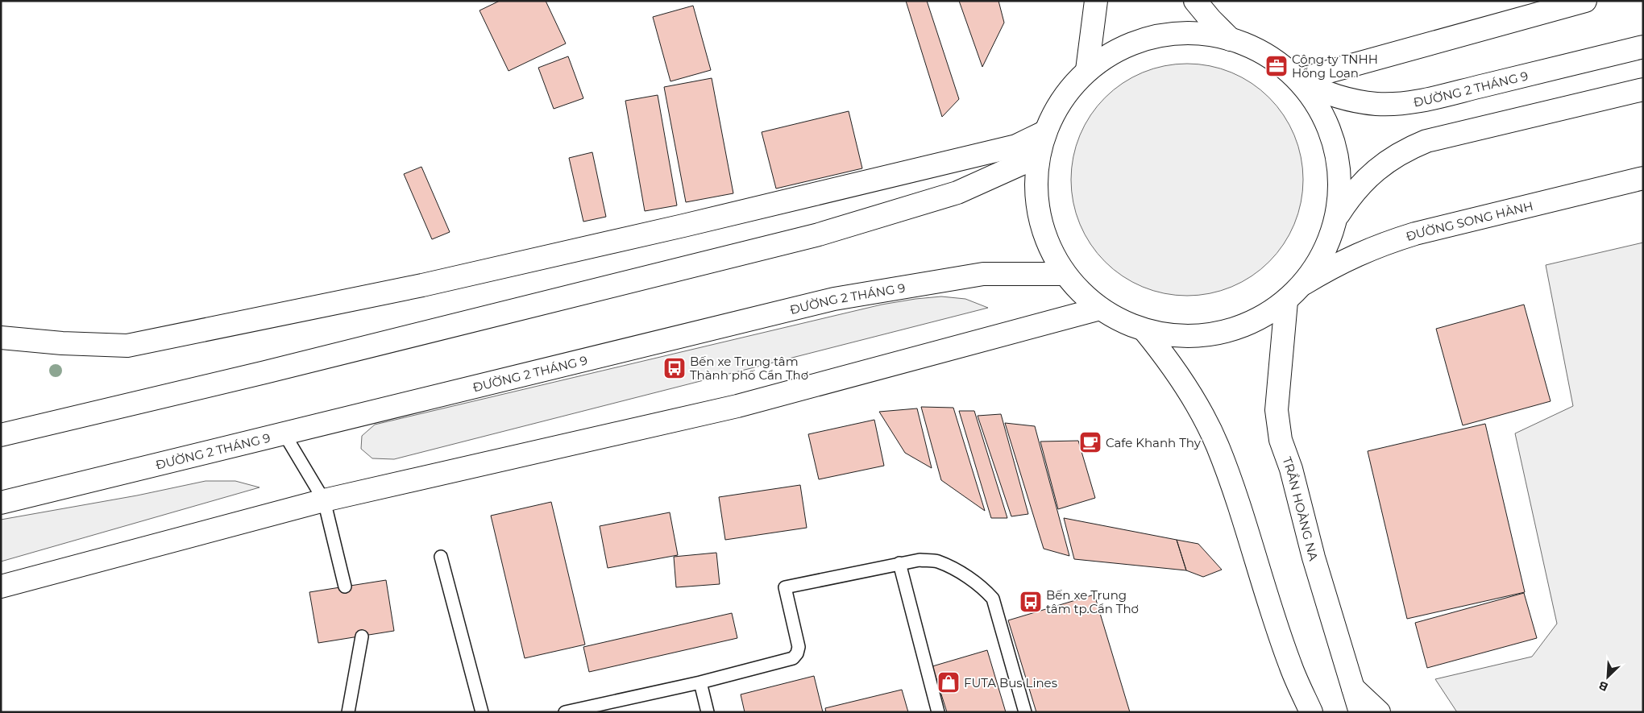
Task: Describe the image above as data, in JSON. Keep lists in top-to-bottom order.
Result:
{
  "streets": {
    "main road": ["ĐƯỜNG 2 THÁNG 9", "ĐƯỜNG SONG HÀNH", "TRẦN HOÀNG NA"]
  },
  "places": {
    "office": ["Công ty TNHH Hồng Loan"],
    "bus stop": ["Bến xe Trung tâm Thành phố Cần Thơ", "Bến xe Trung tâm tp.Cần Thơ"],
    "cafe": ["Cafe Khanh Thy"],
    "shop": ["FUTA Bus Lines"]
  },
  "north": "bottom left"
}
